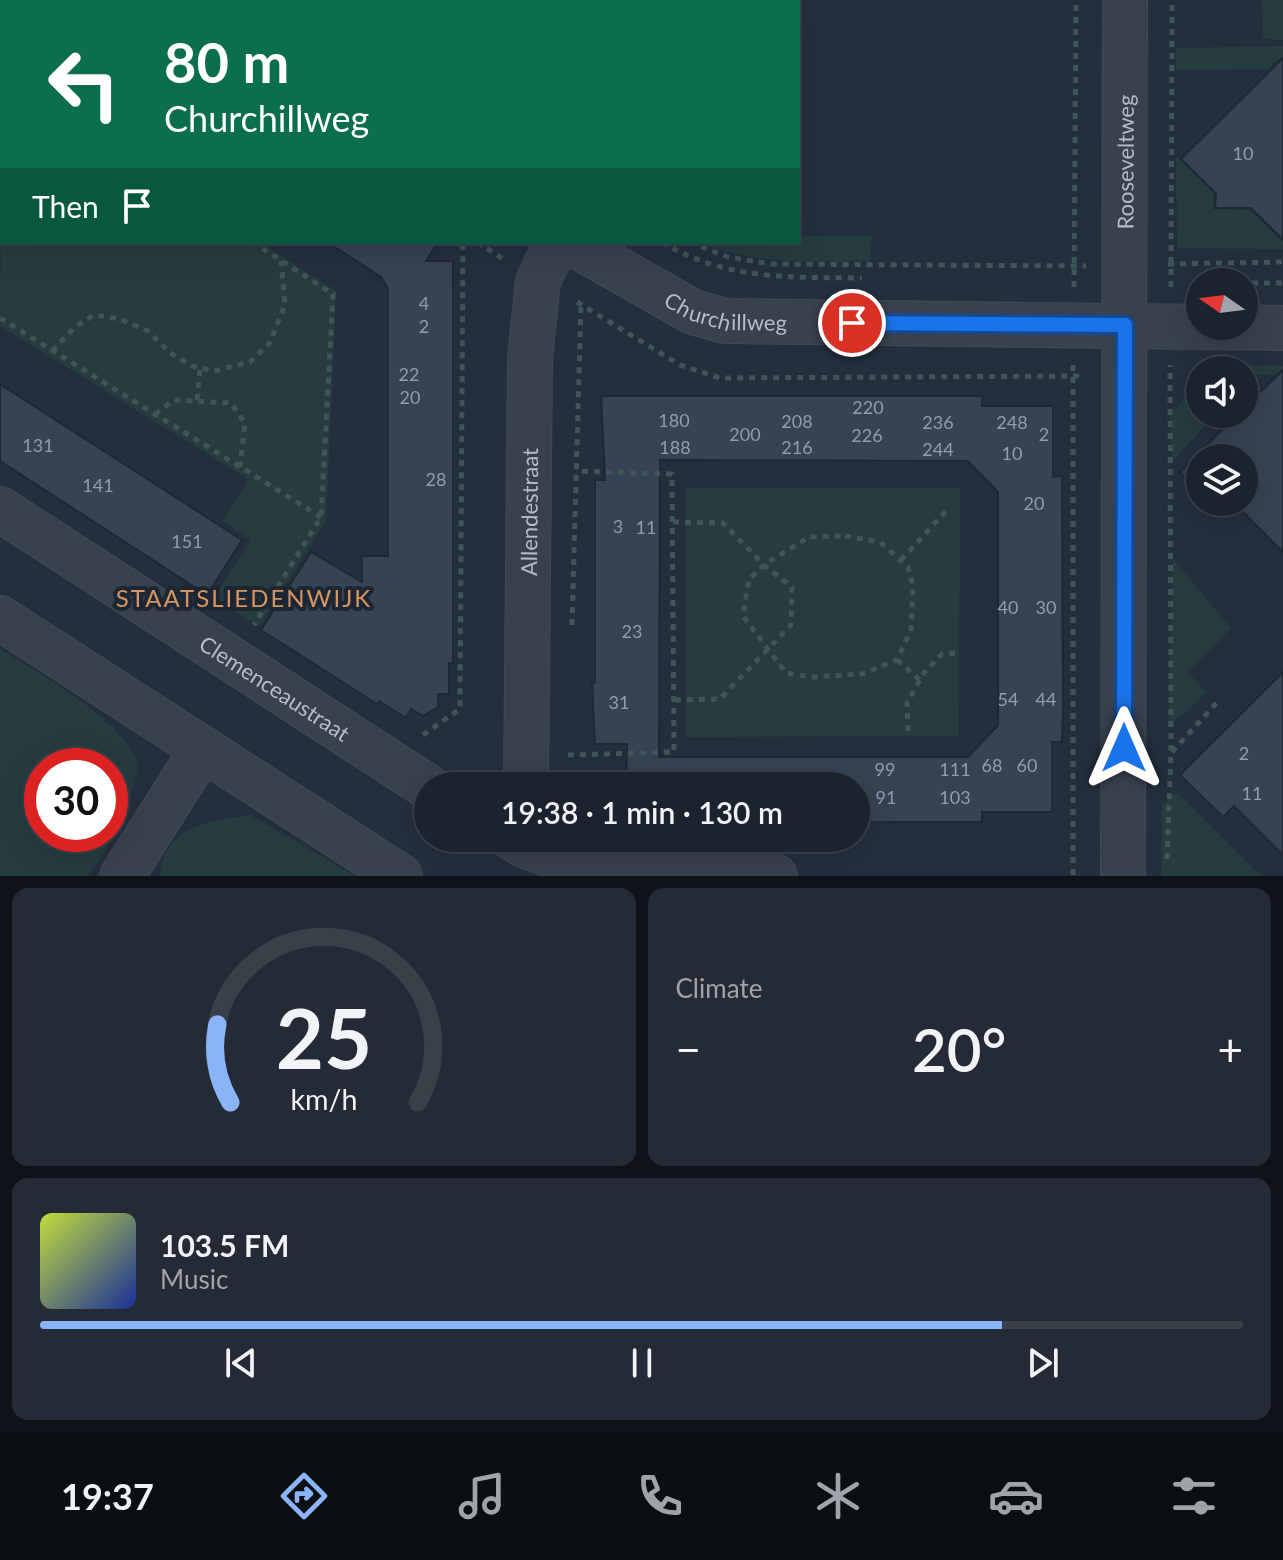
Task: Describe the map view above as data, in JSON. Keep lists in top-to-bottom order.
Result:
{
  "streets": {
    "street": [
      "Rooseveltweg",
      "Churchillweg",
      "Allendestraat",
      "Clemenceaustraat"
    ]
  },
  "crossings": [
    ["Rooseveltweg", "Churchillweg"]
  ],
  "districts": ["STAATSLIEDENWIJK"],
  "house_numbers": [
    "10",
    "4",
    "2",
    "22",
    "20",
    "220",
    "180",
    "208",
    "236",
    "248",
    "200",
    "2",
    "226",
    "131",
    "188",
    "216",
    "244",
    "10",
    "28",
    "141",
    "20",
    "3",
    "11",
    "151",
    "40",
    "30",
    "23",
    "54",
    "44",
    "31",
    "2",
    "68",
    "60",
    "99",
    "111",
    "11",
    "91",
    "103"
  ],
  "north": "left",
  "page": {
    "turn": ["80 m", "Churchillweg"],
    "then": "Then",
    "limit": "30",
    "trip": "19:38 · 1 min · 130 m",
    "tile": "Climate",
    "heat": ["−", "20°", "+"],
    "song": ["103.5 FM", "Music"],
    "tabs": "19:37",
    "gauge": ["25", "km/h"]
  }
}
